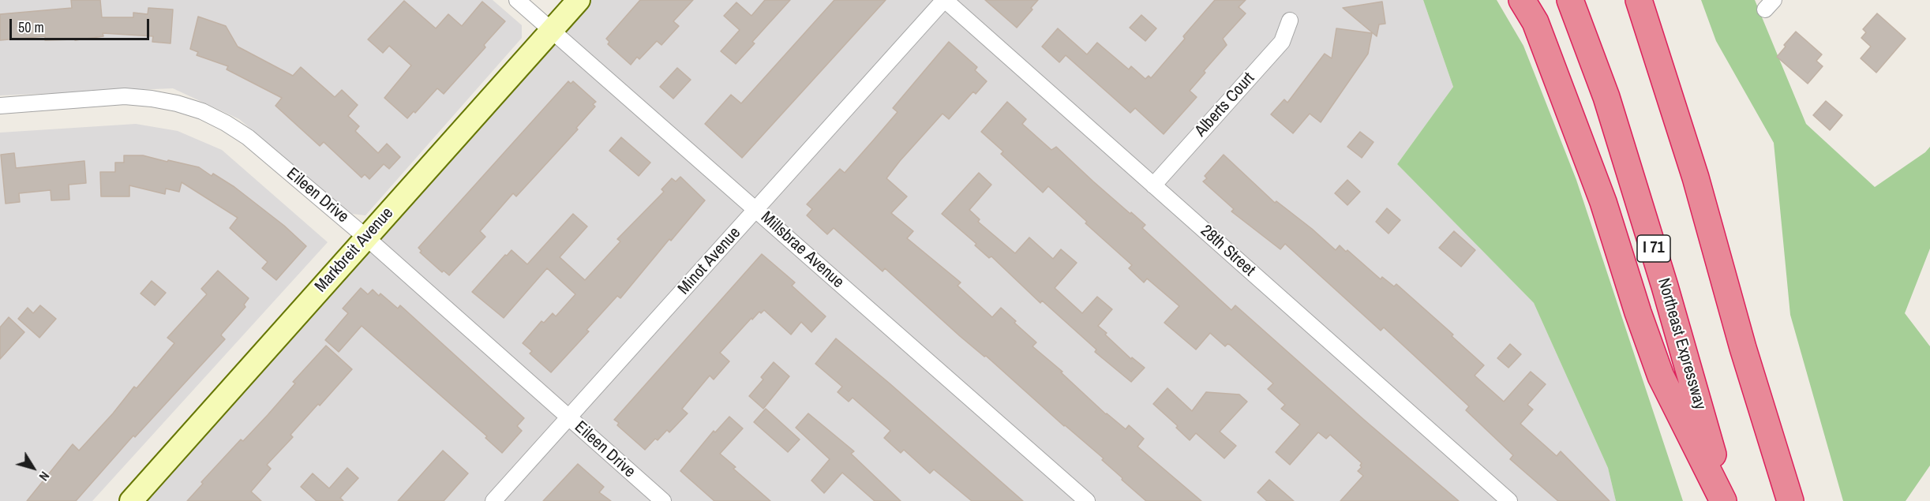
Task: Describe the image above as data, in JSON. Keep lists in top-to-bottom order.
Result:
{
  "streets": {
    "highway": ["I 71", "Northeast Expressway"],
    "street": [
      "Alberts Court",
      "Eileen Drive",
      "Markbreit Avenue",
      "Millsbrae Avenue",
      "28th Street",
      "Minot Avenue"
    ]
  },
  "crossings": [
    ["Alberts Court", "28th Street"],
    ["Eileen Drive", "Markbreit Avenue"],
    ["Eileen Drive", "Minot Avenue"],
    ["Markbreit Avenue", "Millsbrae Avenue"],
    ["Millsbrae Avenue", "Minot Avenue"],
    ["28th Street", "Minot Avenue"]
  ],
  "scale_bar": "50 m",
  "north": "bottom right"
}
